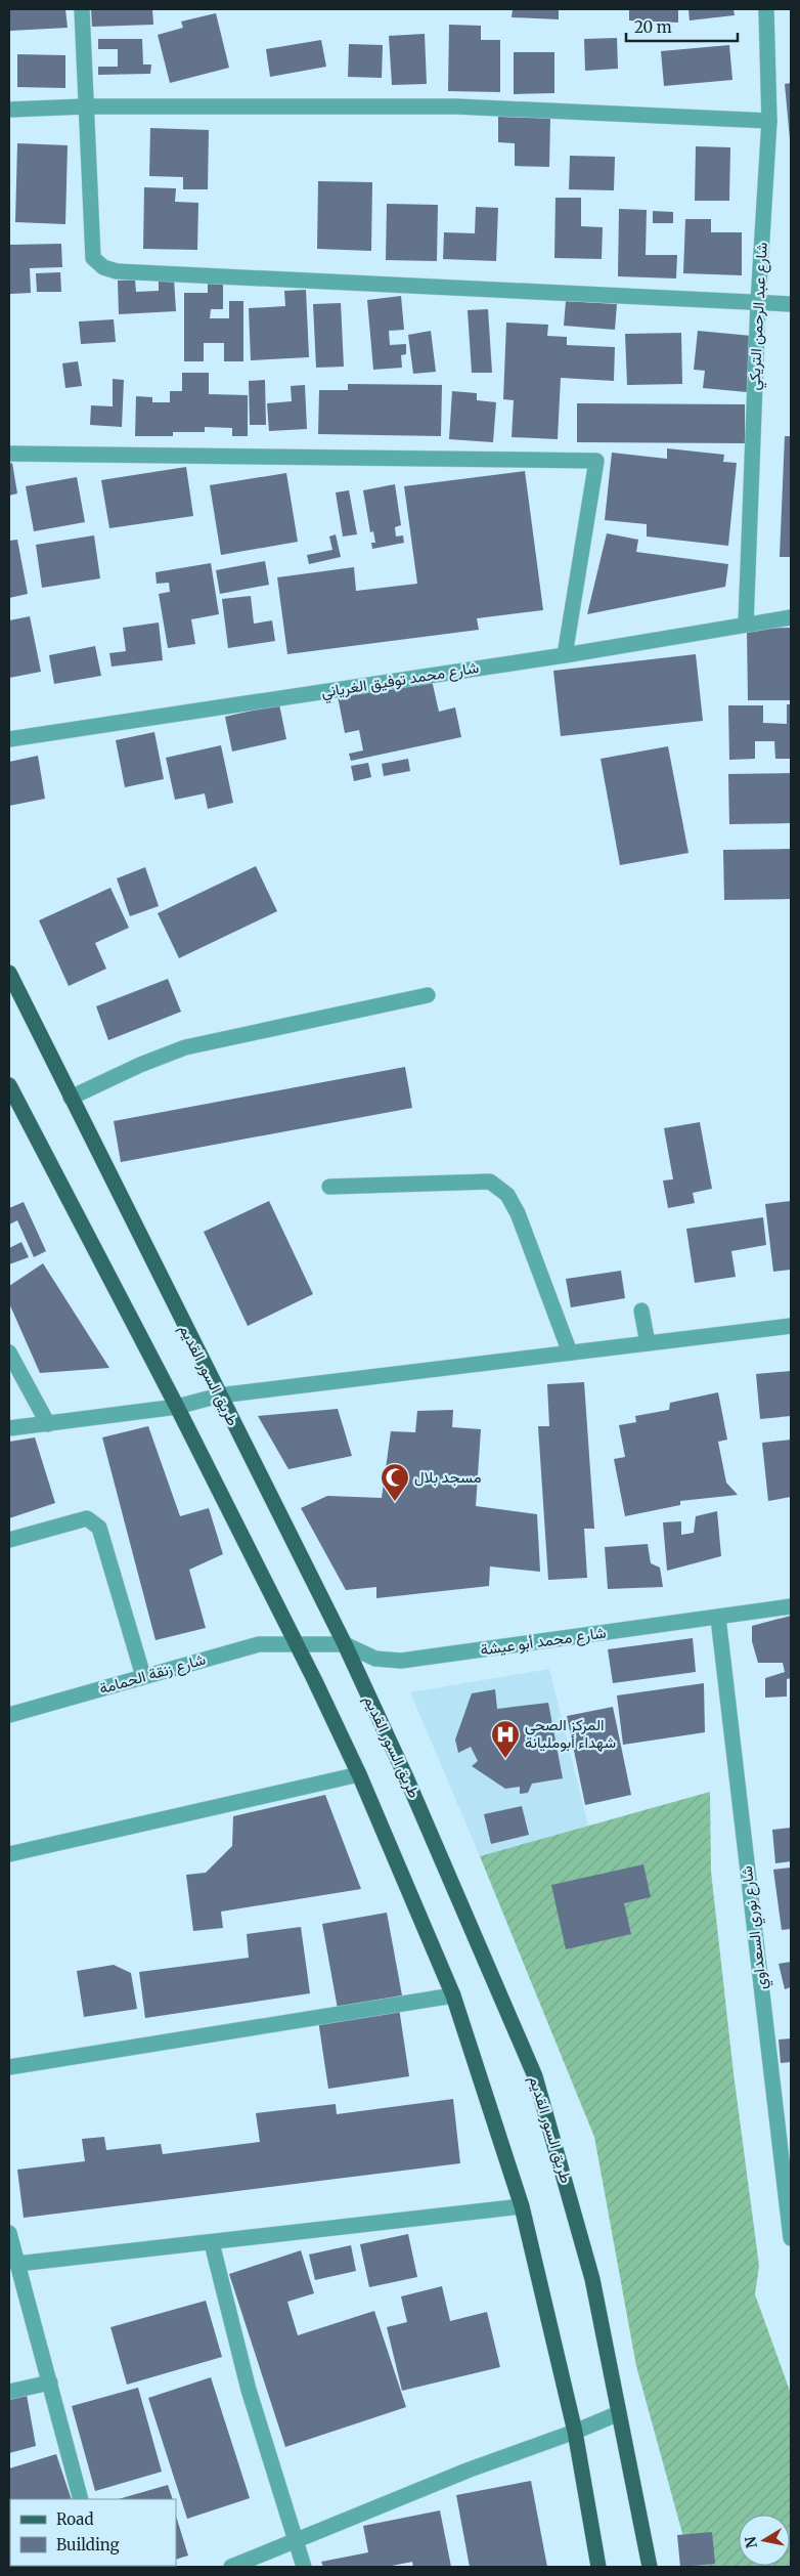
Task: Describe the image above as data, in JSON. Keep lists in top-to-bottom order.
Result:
{
  "streets": {
    "main road": ["طريق السور القديم"],
    "street": [
      "شارع عبد الرحمن التريكي",
      "شارع محمد توفيق الغرياني",
      "شارع محمد أبو عيشة",
      "شارع زنقة الحمامة",
      "شارع نوري السعداوي"
    ]
  },
  "crossings": [
    ["شارع عبد الرحمن التريكي", "شارع محمد توفيق الغرياني"],
    ["طريق السور القديم", "شارع محمد أبو عيشة"],
    ["شارع محمد أبو عيشة", "شارع زنقة الحمامة"],
    ["شارع محمد أبو عيشة", "شارع نوري السعداوي"]
  ],
  "places": {
    "mosque": ["مسجد بلال"],
    "hospital": ["المركز الصحي شهداء أبومليانة"]
  },
  "legend": ["Road", "Building"],
  "scale_bar": "20 m",
  "north": "left"
}
